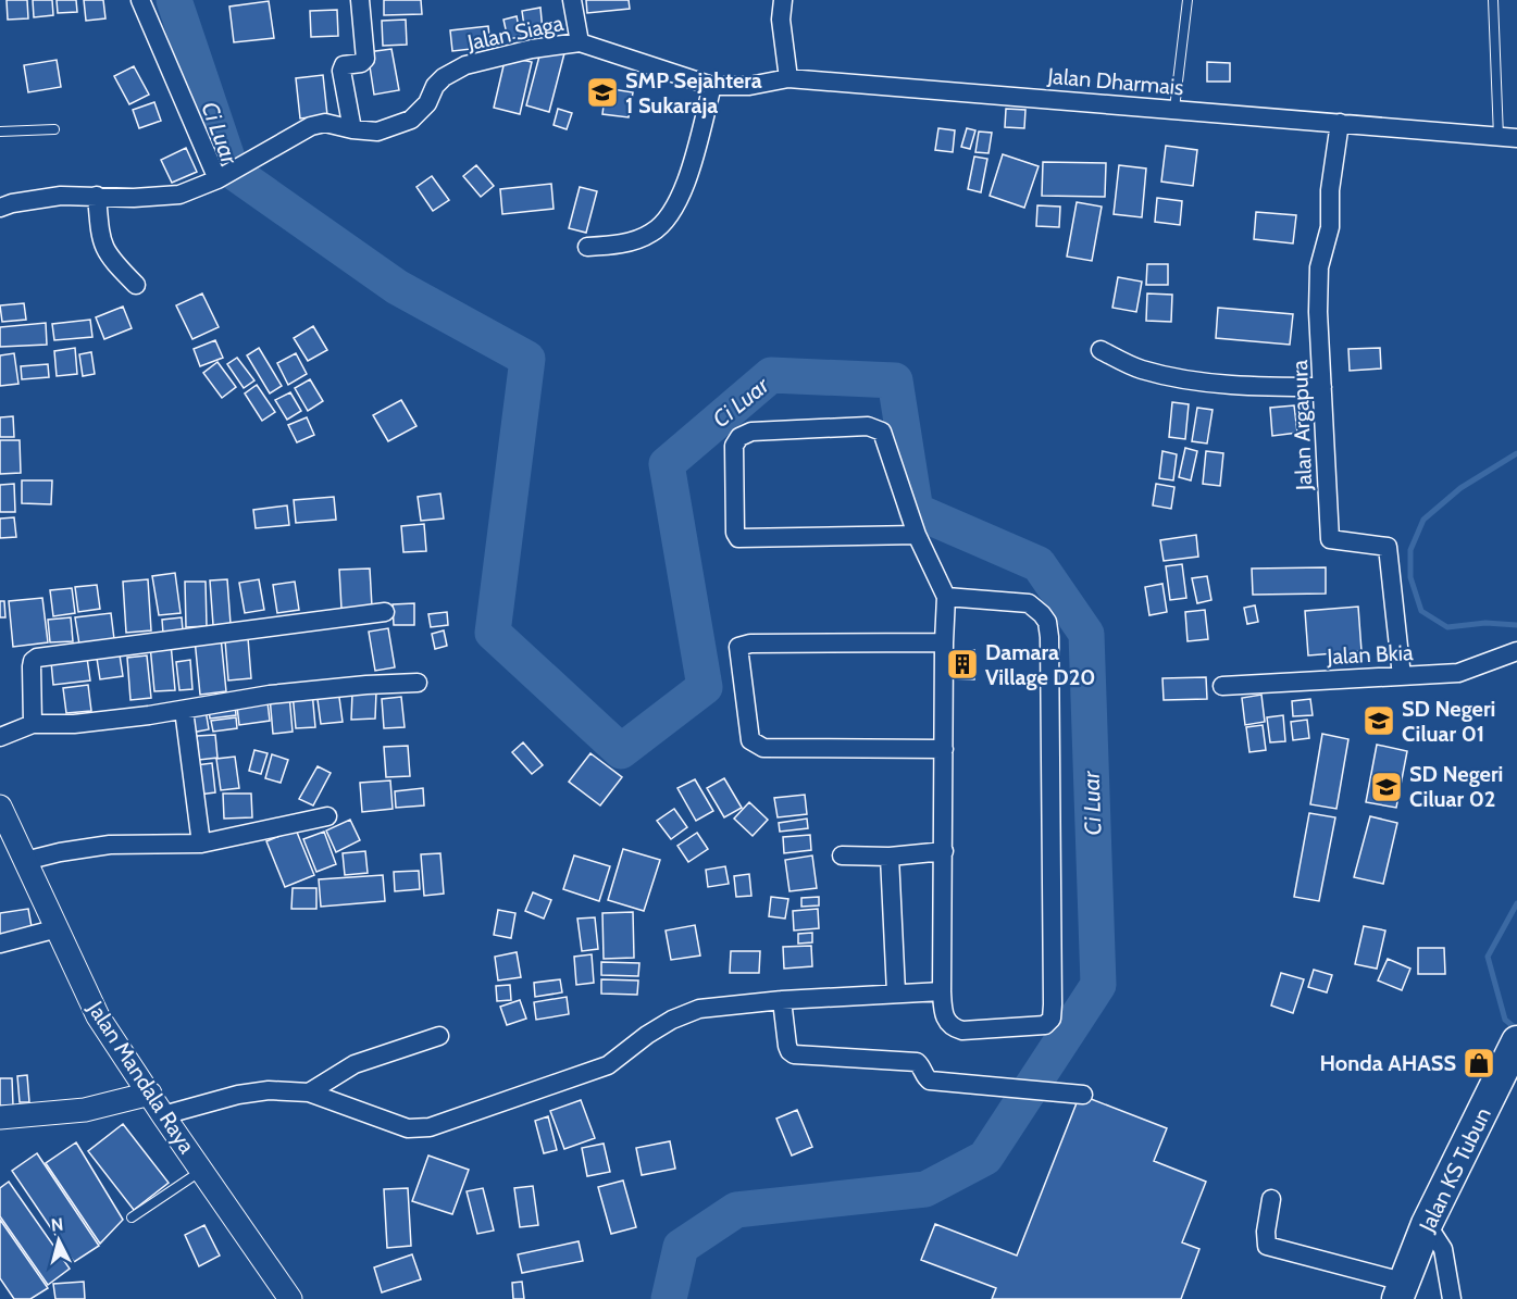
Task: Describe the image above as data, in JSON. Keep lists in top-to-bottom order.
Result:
{
  "streets": {
    "highway": ["Jalan KS Tubun"],
    "street": [
      "Jalan Siaga",
      "Jalan Dharmais",
      "Jalan Argapura",
      "Jalan Bkia",
      "Jalan Mandala Raya"
    ]
  },
  "crossings": [
    ["Jalan Siaga", "Jalan Dharmais"],
    ["Jalan Dharmais", "Jalan Argapura"],
    ["Jalan Argapura", "Jalan Bkia"]
  ],
  "water": ["Ci Luar"],
  "places": {
    "school or university": ["SMP Sejahtera 1 Sukaraja", "SD Negeri Ciluar 01", "SD Negeri Ciluar 02"],
    "building": ["Damara Village D20"],
    "shop": ["Honda AHASS"]
  },
  "north": "top"
}
